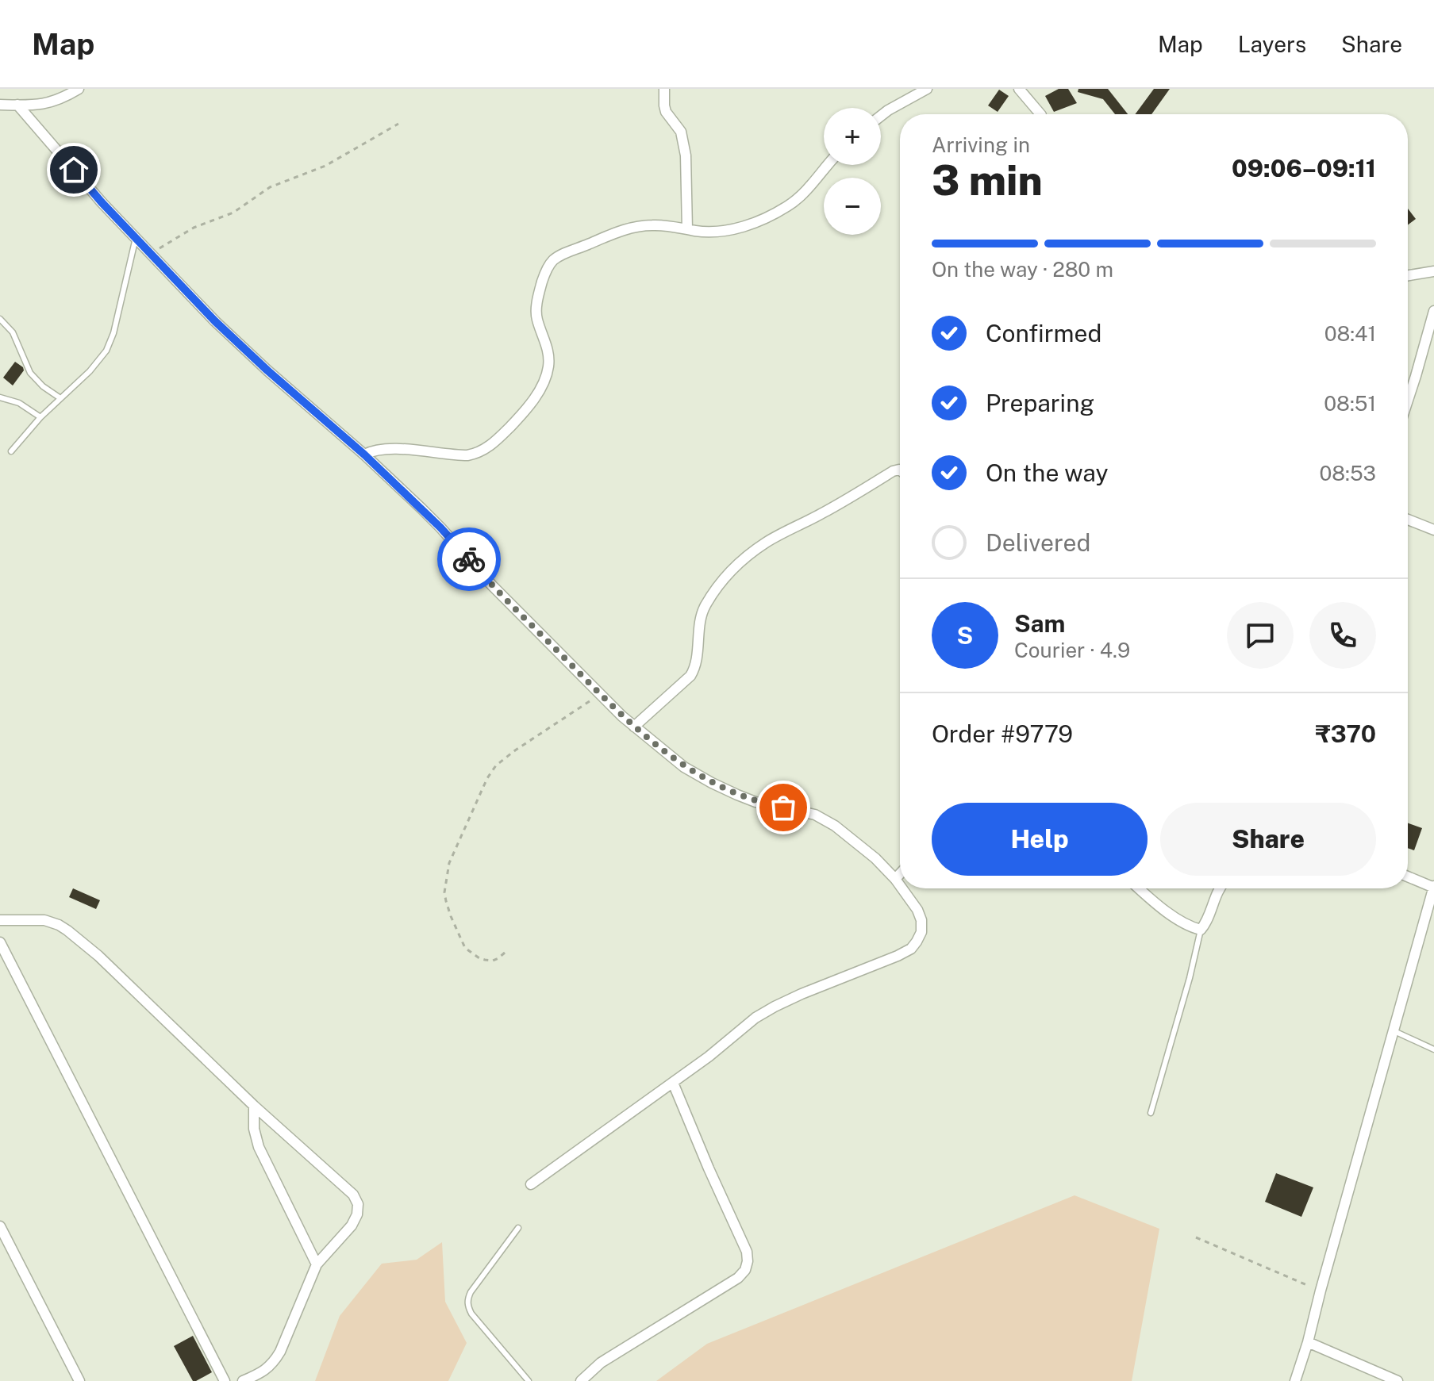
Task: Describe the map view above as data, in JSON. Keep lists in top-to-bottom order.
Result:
{
  "page": {
    "header": "Map",
    "nav": ["Map", "Layers", "Share"],
    "map_buttons": ["+", "−"],
    "heading": ["3 min", "Arriving in", "09:06–09:11"],
    "panel": [
      "Sam",
      "Courier · 4.9",
      "Order #9779",
      "₹370"
    ],
    "bar": "On the way · 280 m",
    "list": [
      ["Confirmed", "08:41"],
      ["Preparing", "08:51"],
      ["On the way", "08:53"],
      "Delivered"
    ],
    "round": "S",
    "buttons": ["Help", "Share"]
  }
}
